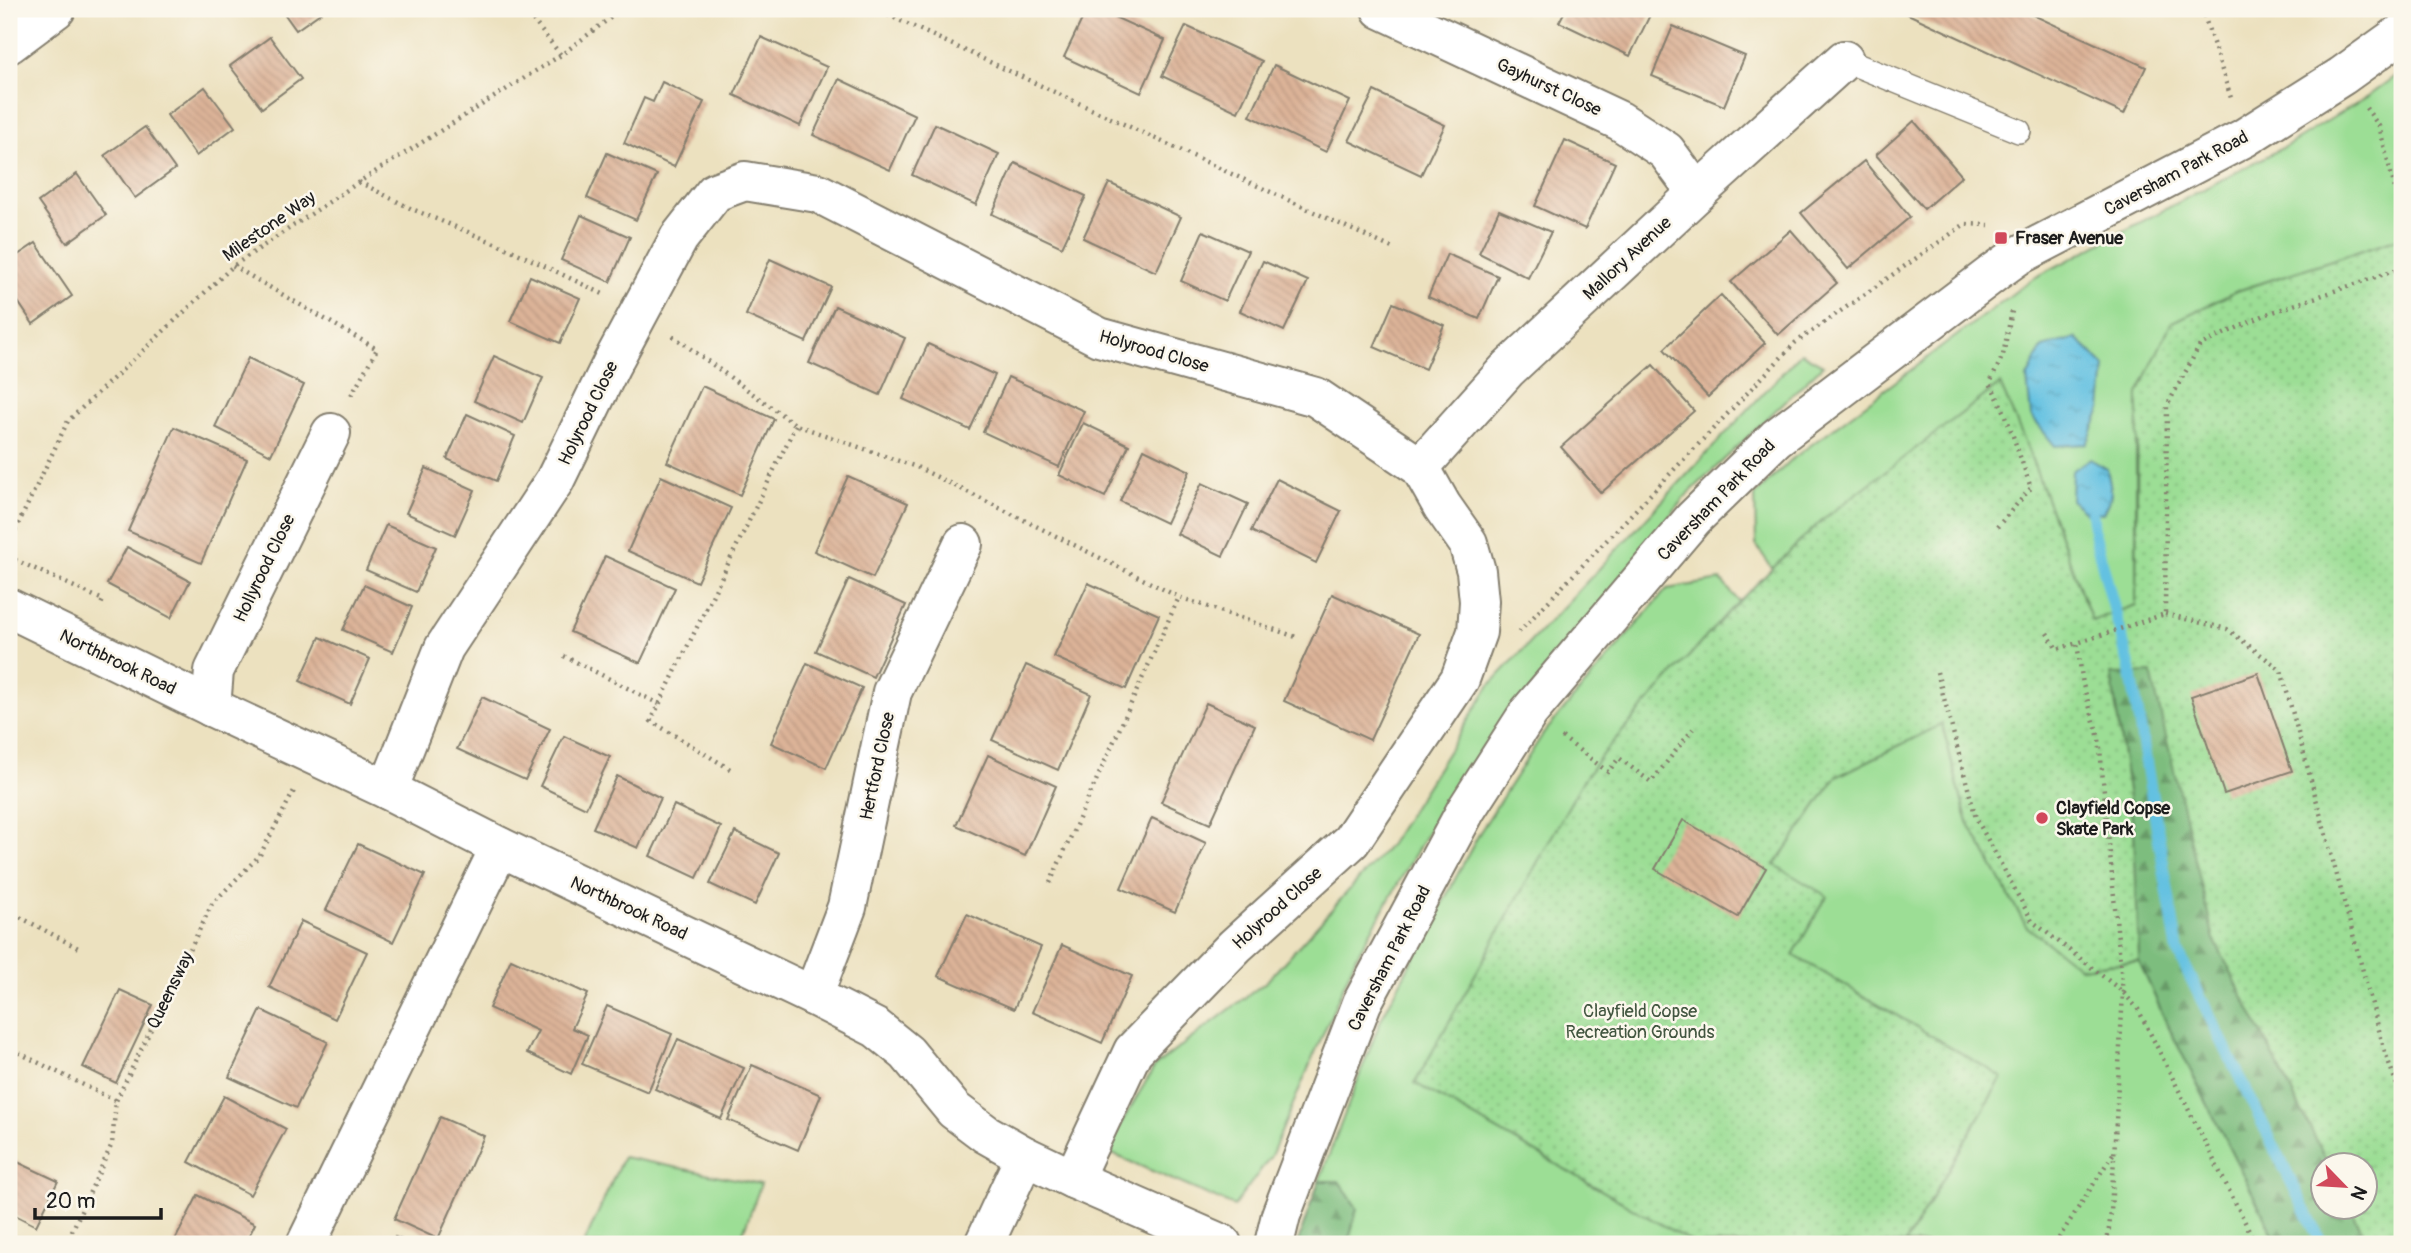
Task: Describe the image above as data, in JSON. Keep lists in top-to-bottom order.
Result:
{
  "streets": {
    "street": [
      "Gayhurst Close",
      "Caversham Park Road",
      "Mallory Avenue",
      "Holyrood Close",
      "Hollyrood Close",
      "Northbrook Road",
      "Hertford Close"
    ],
    "path": ["Milestone Way", "Queensway"]
  },
  "crossings": [
    ["Gayhurst Close", "Mallory Avenue"],
    ["Mallory Avenue", "Holyrood Close"],
    ["Holyrood Close", "Northbrook Road"],
    ["Hollyrood Close", "Northbrook Road"],
    ["Northbrook Road", "Hertford Close"],
    ["Northbrook Road", "Queensway"]
  ],
  "parks": ["Clayfield Copse Recreation Grounds"],
  "places": {
    "transit": ["Fraser Avenue"],
    "other": ["Clayfield Copse Skate Park"]
  },
  "scale_bar": "20 m",
  "north": "bottom right"
}
